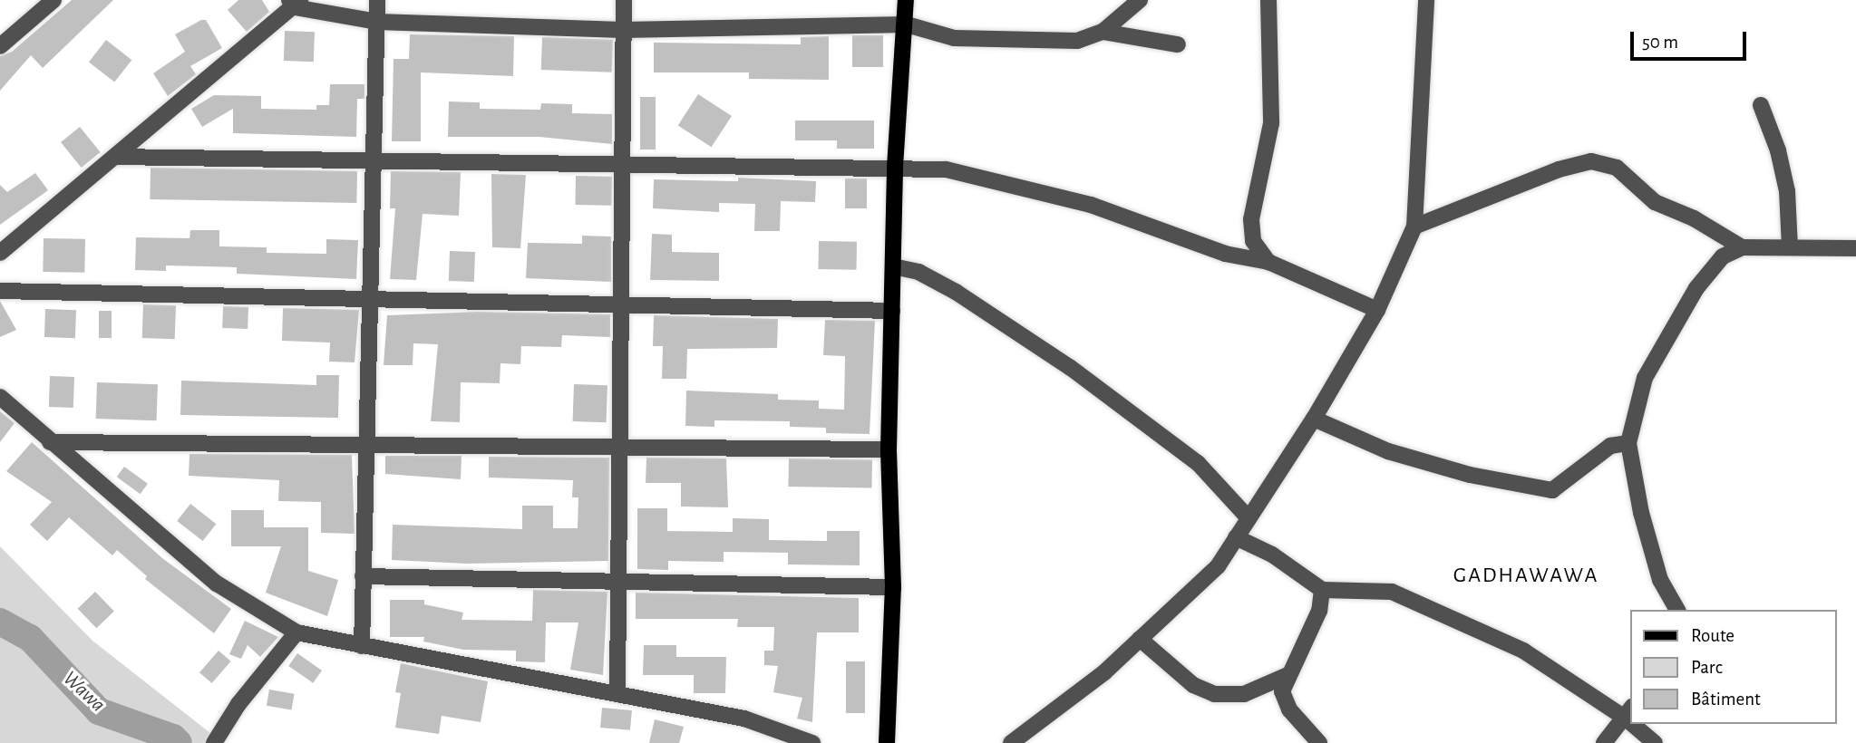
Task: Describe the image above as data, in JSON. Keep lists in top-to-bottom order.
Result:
{
  "districts": ["GADHAWAWA"],
  "water": ["Wawa"],
  "legend": ["Route", "Parc", "Bâtiment"],
  "scale_bar": "50 m"
}
